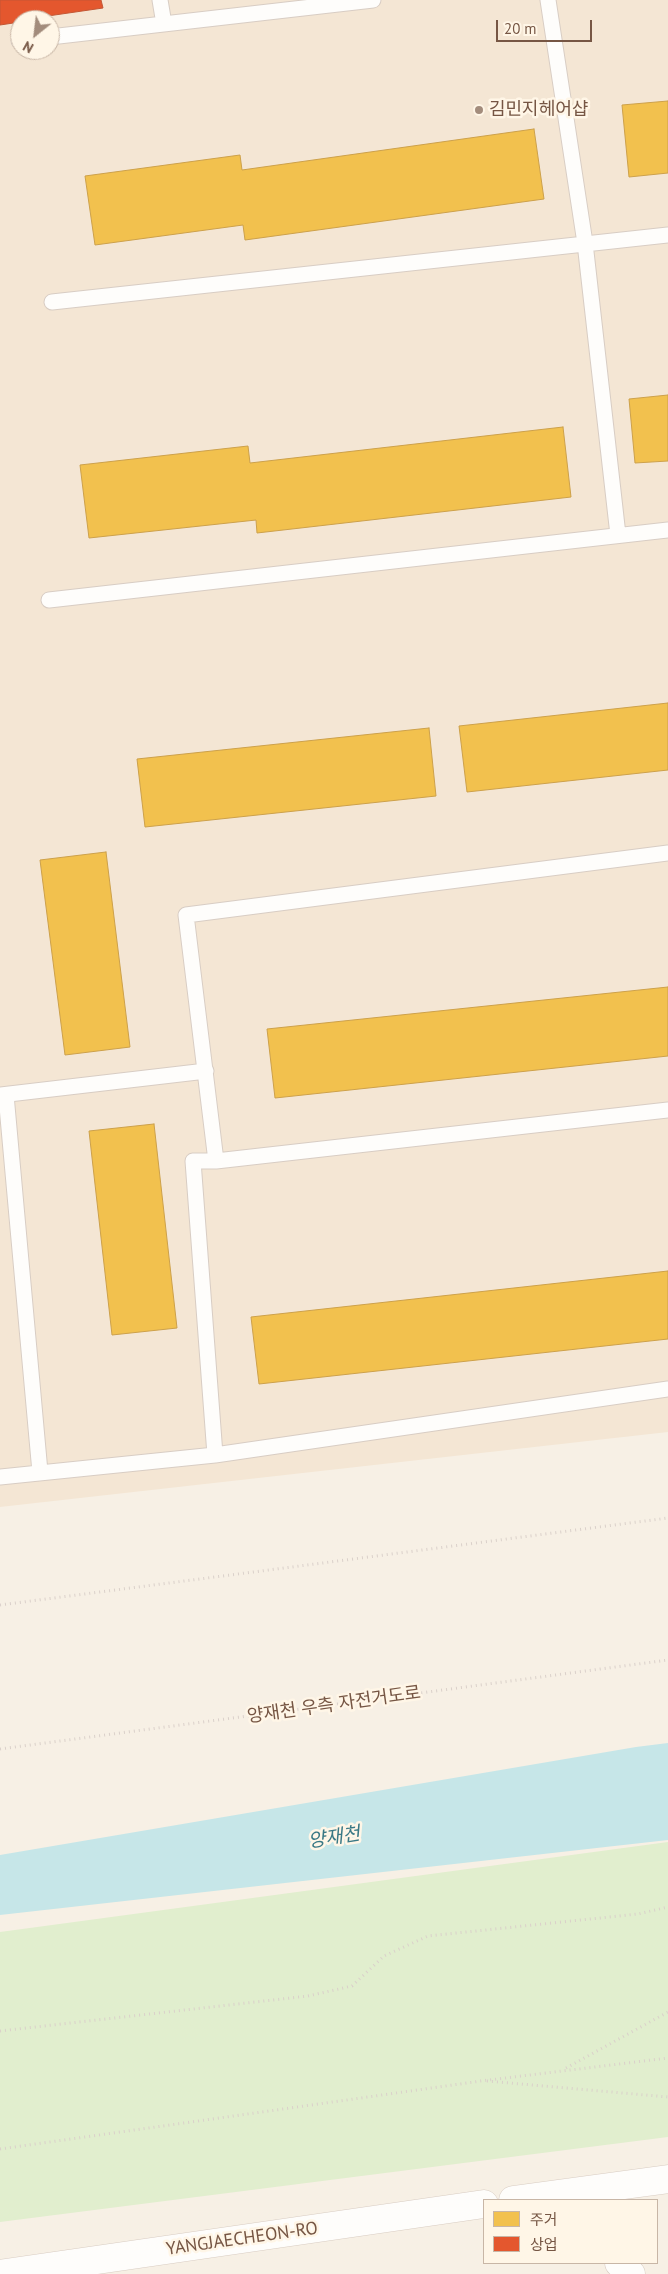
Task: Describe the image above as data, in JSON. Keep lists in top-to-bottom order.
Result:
{
  "streets": {
    "street": ["YANGJAECHEON-RO"],
    "path": ["양재천 우측 자전거도로"]
  },
  "water": ["양재천"],
  "places": ["김민지헤어샵"],
  "legend": ["주거", "상업"],
  "scale_bar": "20 m",
  "north": "bottom left"
}
